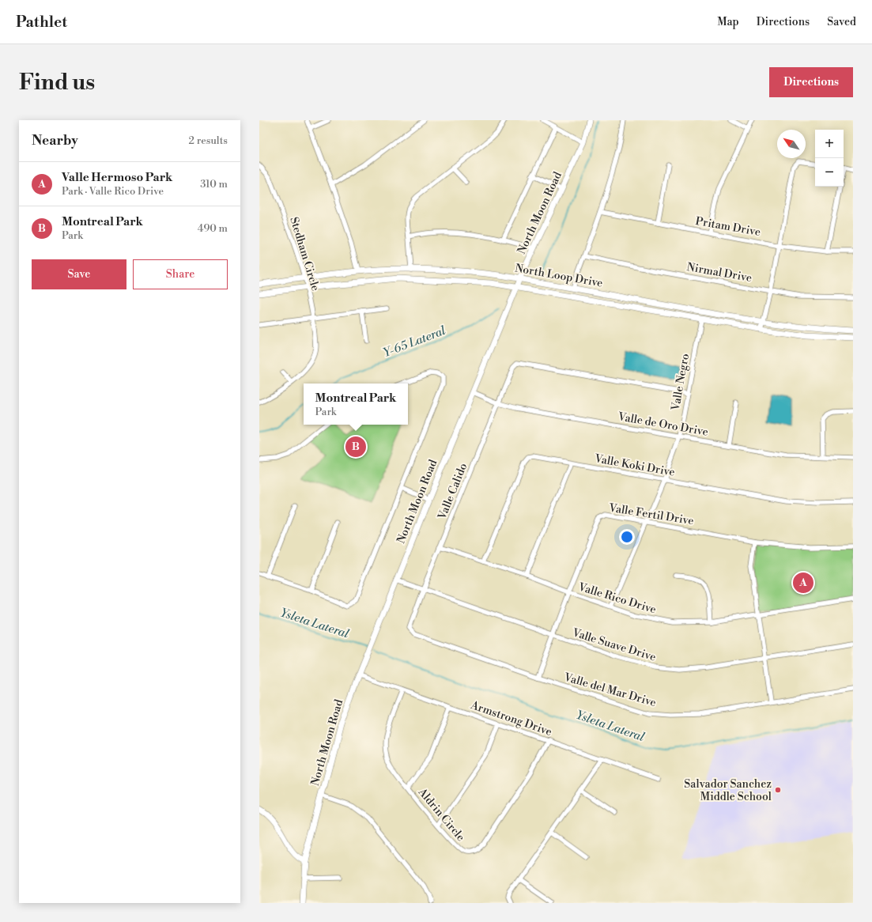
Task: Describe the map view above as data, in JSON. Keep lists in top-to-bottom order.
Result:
{
  "streets": {
    "main road": ["North Moon Road", "North Loop Drive"],
    "street": [
      "Pritam Drive",
      "Stedham Circle",
      "Nirmal Drive",
      "Valle Negro",
      "Valle de Oro Drive",
      "Valle Koki Drive",
      "Valle Calido",
      "Valle Fertil Drive",
      "Valle Rico Drive",
      "Valle Suave Drive",
      "Valle del Mar Drive",
      "Armstrong Drive",
      "Aldrin Circle"
    ]
  },
  "crossings": [
    ["North Moon Road", "North Loop Drive"],
    ["North Moon Road", "Valle de Oro Drive"],
    ["North Moon Road", "Valle Suave Drive"],
    ["North Moon Road", "Armstrong Drive"],
    ["Stedham Circle", "North Loop Drive"],
    ["North Loop Drive", "Valle Negro"],
    ["Valle Negro", "Valle de Oro Drive"],
    ["Valle Negro", "Valle Koki Drive"],
    ["Valle Negro", "Valle Calido"],
    ["Valle Negro", "Valle Fertil Drive"],
    ["Valle Negro", "Valle Rico Drive"],
    ["Valle de Oro Drive", "Valle Calido"],
    ["Valle Koki Drive", "Valle Rico Drive"],
    ["Valle Calido", "Valle Rico Drive"],
    ["Valle Calido", "Valle Suave Drive"],
    ["Valle Calido", "Valle del Mar Drive"],
    ["Valle Fertil Drive", "Valle Rico Drive"],
    ["Valle Fertil Drive", "Valle Suave Drive"],
    ["Valle Fertil Drive", "Valle del Mar Drive"],
    ["Armstrong Drive", "Aldrin Circle"]
  ],
  "water": ["Y-65 Lateral", "Ysleta Lateral"],
  "places": ["Salvador Sanchez Middle School"],
  "north": "top left",
  "page": {
    "header": "Pathlet",
    "nav": ["Map", "Directions", "Saved"],
    "buttons": [
      "Directions",
      ["Save", "Share"]
    ],
    "title": "Find us",
    "heading": ["Nearby", "2 results"],
    "map_buttons": ["+", "−"],
    "list": [
      {
        "mark": "A",
        "name": "Valle Hermoso Park",
        "note": "Park · Valle Rico Drive",
        "value": "310 m"
      },
      {
        "mark": "B",
        "name": "Montreal Park",
        "note": "Park",
        "value": "490 m"
      }
    ],
    "popup": ["Montreal Park", "Park"],
    "pins": ["B", "A"]
  }
}
